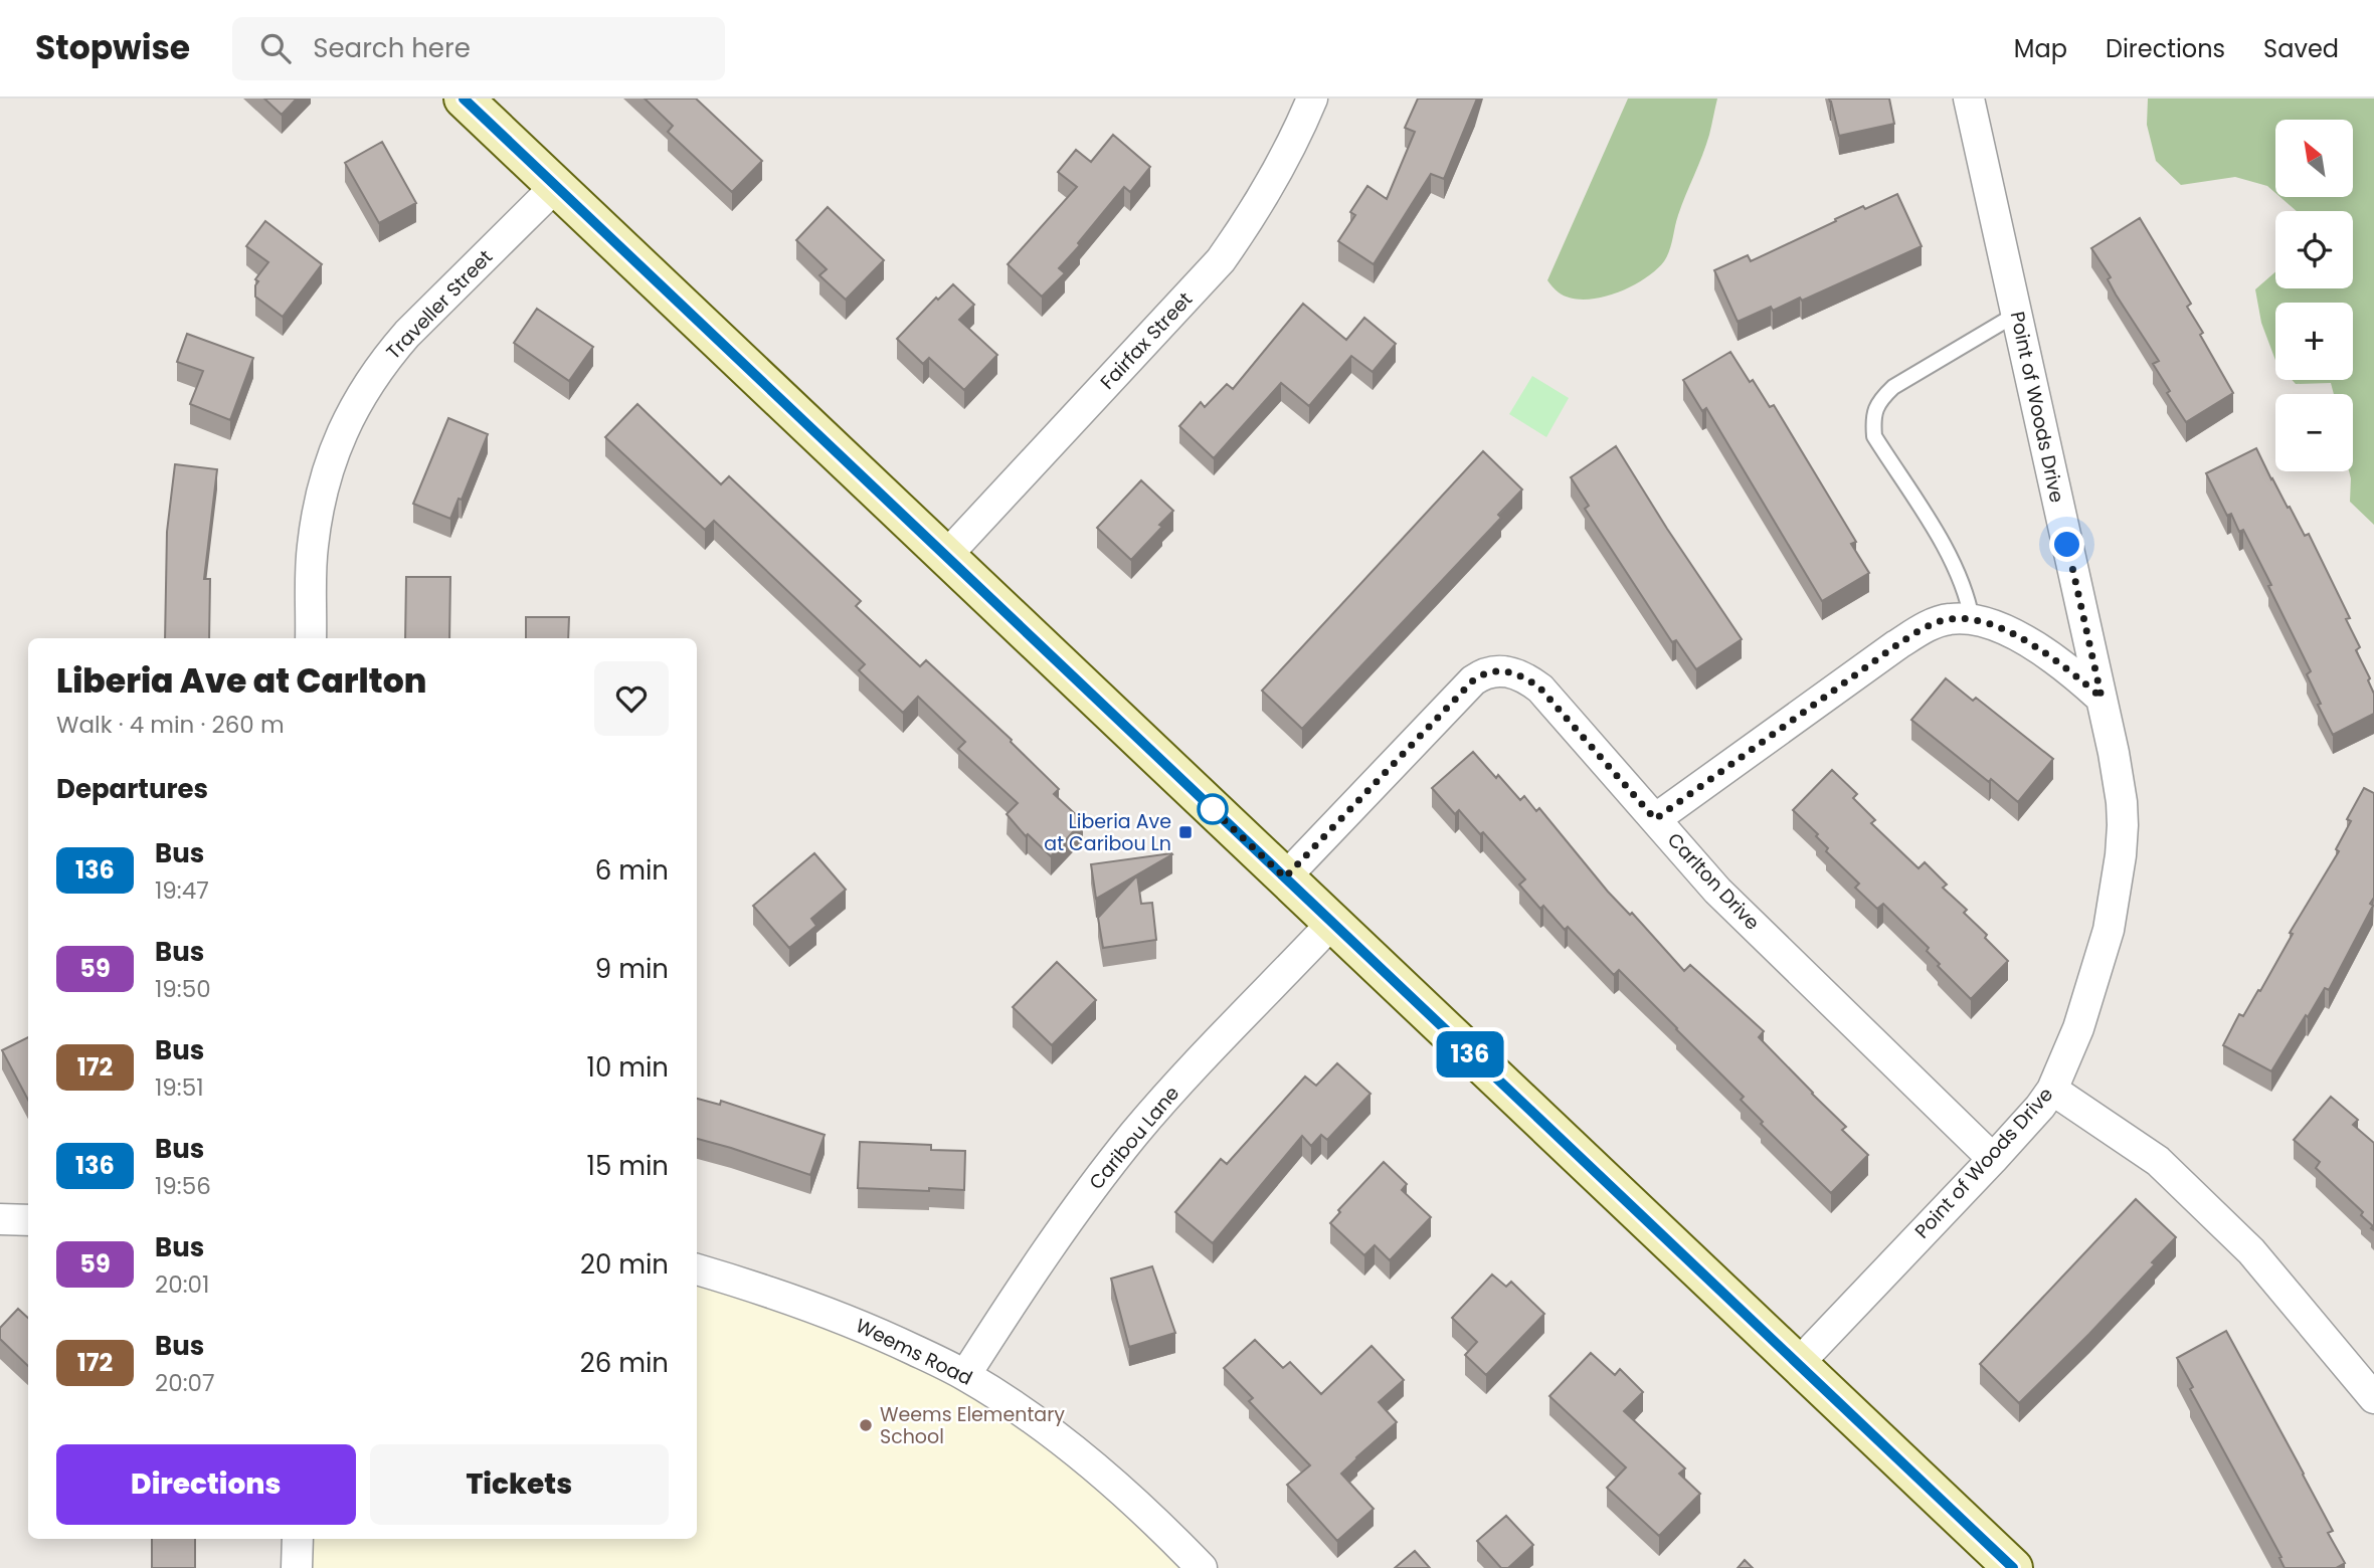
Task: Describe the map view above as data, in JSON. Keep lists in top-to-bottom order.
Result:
{
  "streets": {
    "street": [
      "Traveller Street",
      "Fairfax Street",
      "Point of Woods Drive",
      "Carlton Drive",
      "Caribou Lane",
      "Weems Road"
    ]
  },
  "crossings": [
    ["Point of Woods Drive", "Carlton Drive"],
    ["Caribou Lane", "Weems Road"]
  ],
  "places": {
    "transit": ["Liberia Ave at Caribou Ln"],
    "other": ["Weems Elementary School"]
  },
  "lines": ["bus line 136"],
  "north": "top left",
  "page": {
    "header": "Stopwise",
    "search": "Search here",
    "nav": ["Map", "Directions", "Saved"],
    "on_map": "136",
    "map_buttons": ["+", "−"],
    "heading": [
      ["Liberia Ave at Carlton", "Walk · 4 min · 260 m"],
      "Departures"
    ],
    "list": [
      {
        "mark": "136",
        "name": "Bus",
        "note": "19:47",
        "value": "6 min"
      },
      {
        "mark": "59",
        "name": "Bus",
        "note": "19:50",
        "value": "9 min"
      },
      {
        "mark": "172",
        "name": "Bus",
        "note": "19:51",
        "value": "10 min"
      },
      {
        "mark": "136",
        "name": "Bus",
        "note": "19:56",
        "value": "15 min"
      },
      {
        "mark": "59",
        "name": "Bus",
        "note": "20:01",
        "value": "20 min"
      },
      {
        "mark": "172",
        "name": "Bus",
        "note": "20:07",
        "value": "26 min"
      }
    ],
    "buttons": ["Directions", "Tickets"]
  }
}
